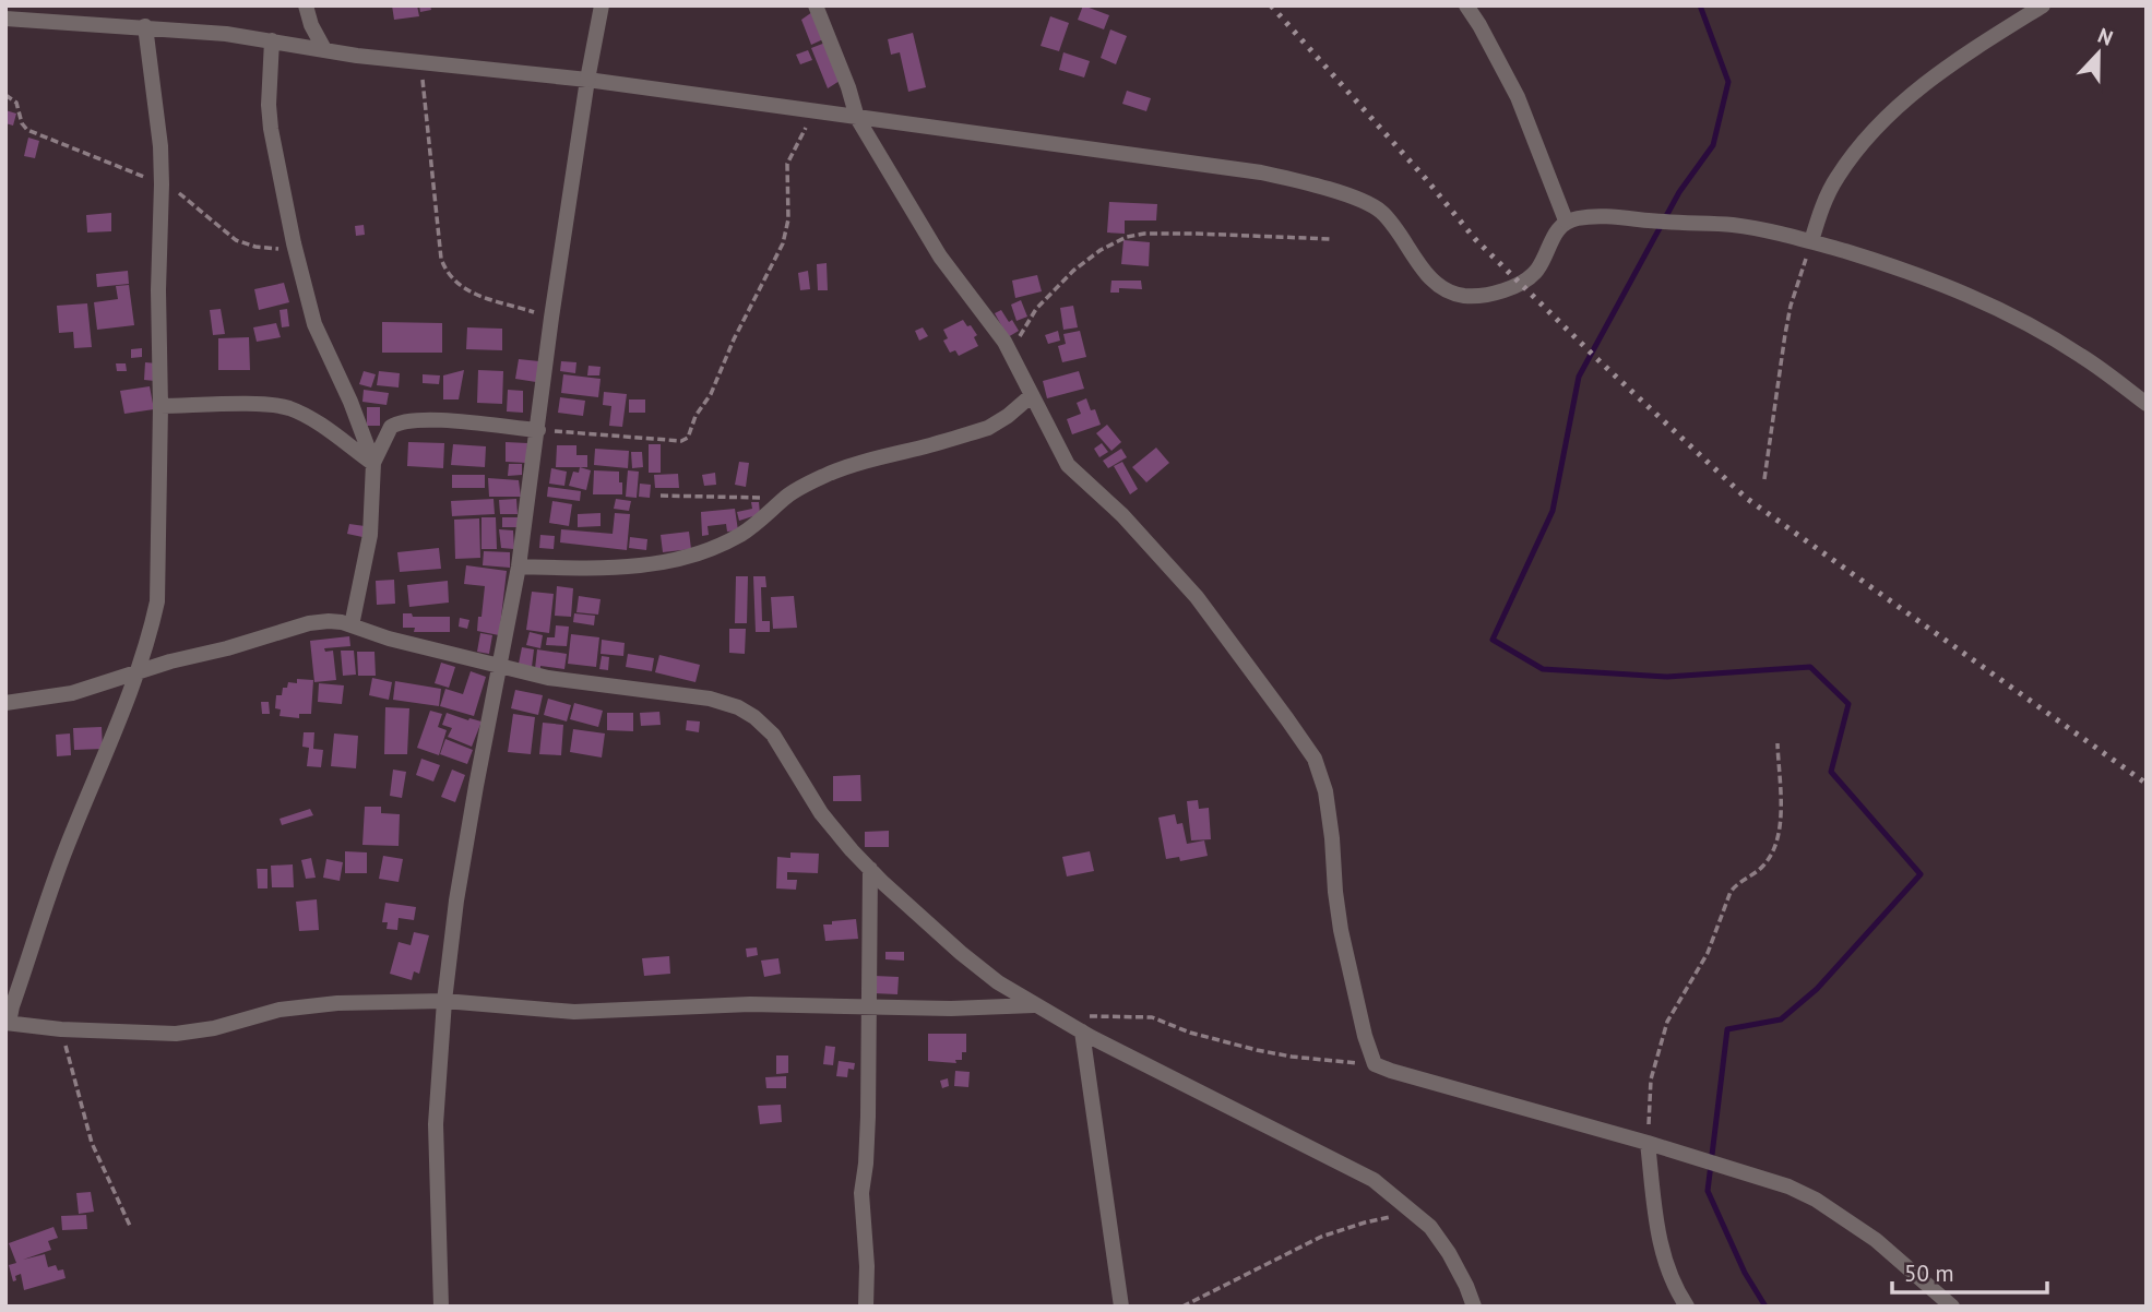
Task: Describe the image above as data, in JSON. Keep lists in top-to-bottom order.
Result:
{
  "scale_bar": "50 m",
  "north": "top"
}
